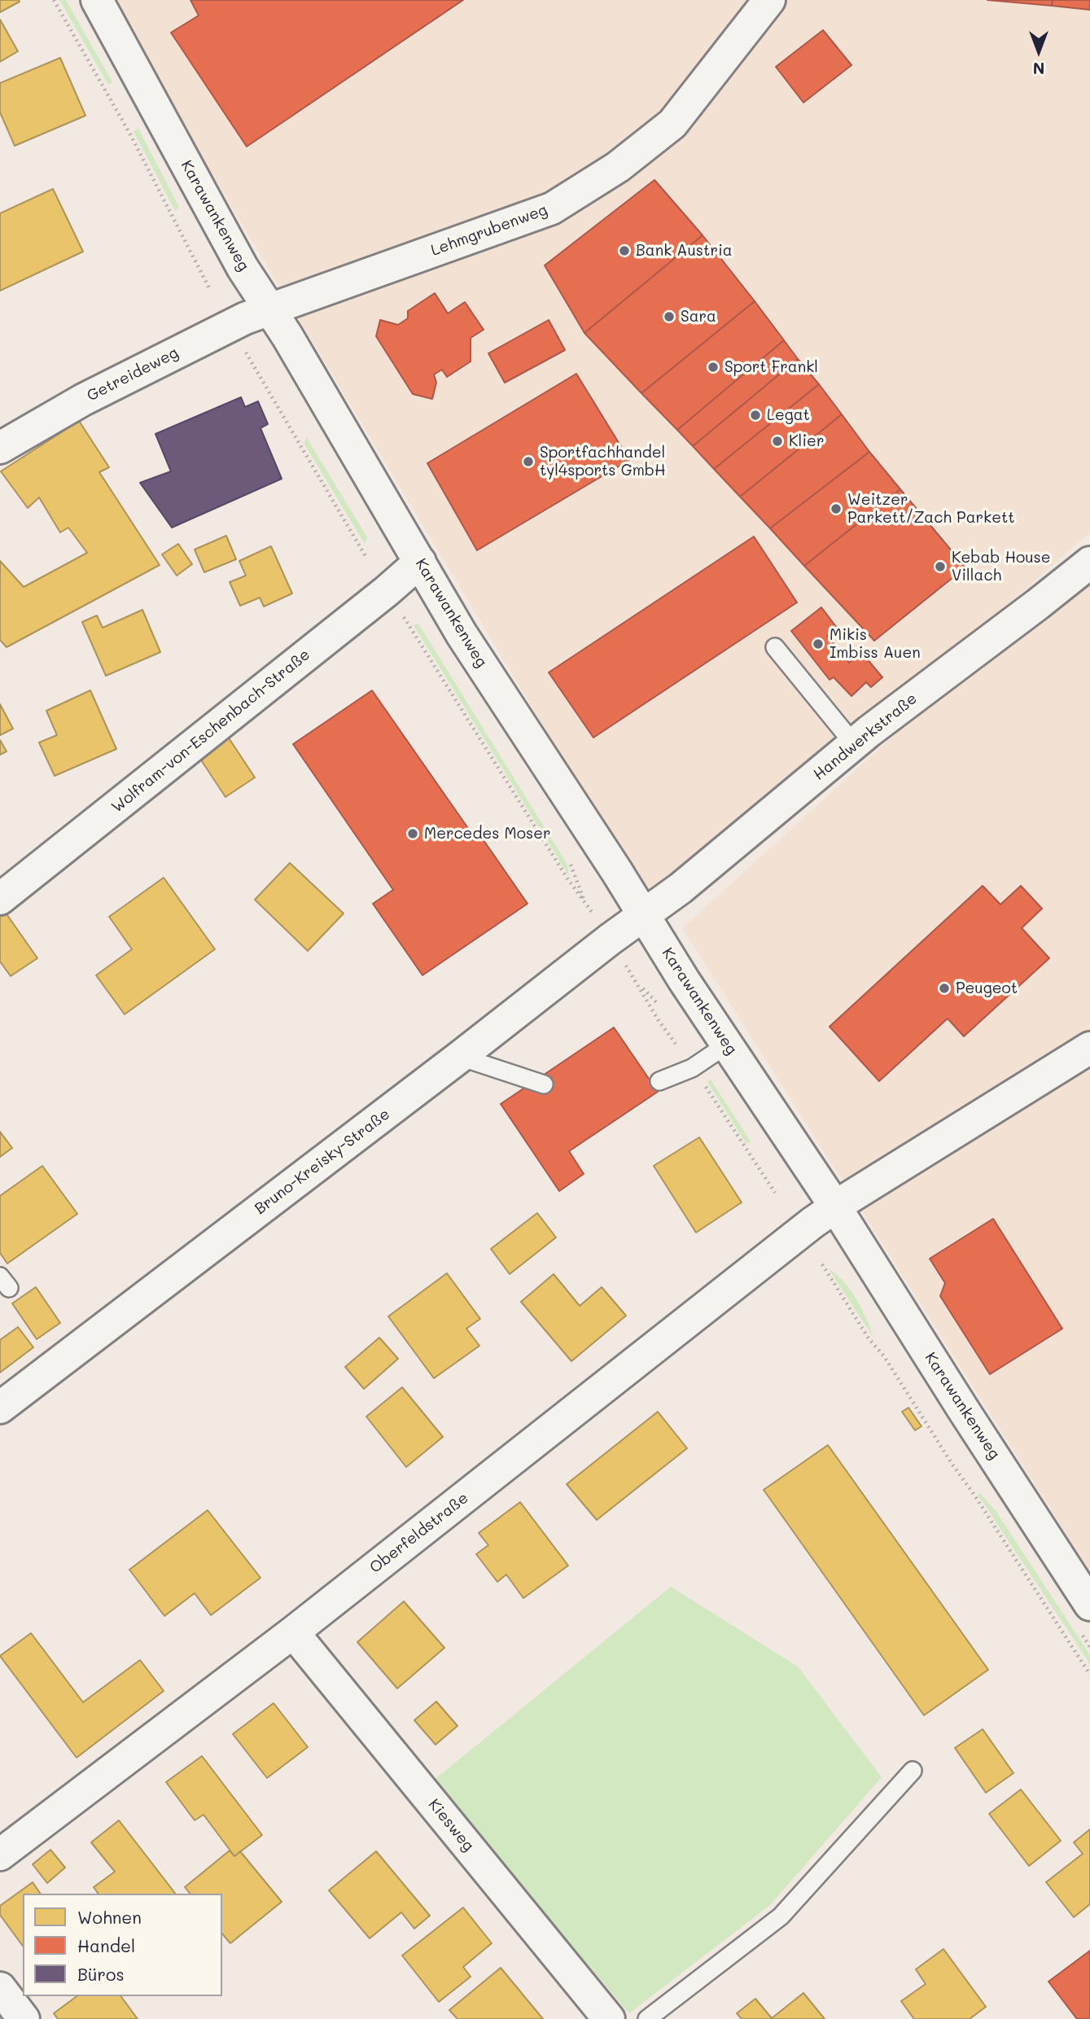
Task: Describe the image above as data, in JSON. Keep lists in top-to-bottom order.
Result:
{
  "streets": {
    "street": [
      "Karawankenweg",
      "Lehmgrubenweg",
      "Getreideweg",
      "Wolfram-von-Eschenbach-Straße",
      "Handwerkstraße",
      "Bruno-Kreisky-Straße",
      "Oberfeldstraße",
      "Kiesweg"
    ]
  },
  "crossings": [
    ["Karawankenweg", "Lehmgrubenweg"],
    ["Karawankenweg", "Getreideweg"],
    ["Karawankenweg", "Wolfram-von-Eschenbach-Straße"],
    ["Karawankenweg", "Handwerkstraße"],
    ["Karawankenweg", "Bruno-Kreisky-Straße"],
    ["Karawankenweg", "Oberfeldstraße"],
    ["Lehmgrubenweg", "Getreideweg"],
    ["Handwerkstraße", "Bruno-Kreisky-Straße"],
    ["Oberfeldstraße", "Kiesweg"]
  ],
  "places": [
    "Bank Austria",
    "Sara",
    "Sport Frankl",
    "Legat",
    "Klier",
    "Sportfachhandel tyl4sports GmbH",
    "Weitzer Parkett/Zach Parkett",
    "Kebab House Villach",
    "Mikis Imbiss Auen",
    "Mercedes Moser",
    "Peugeot"
  ],
  "legend": ["Wohnen", "Handel", "Büros"],
  "north": "bottom"
}
